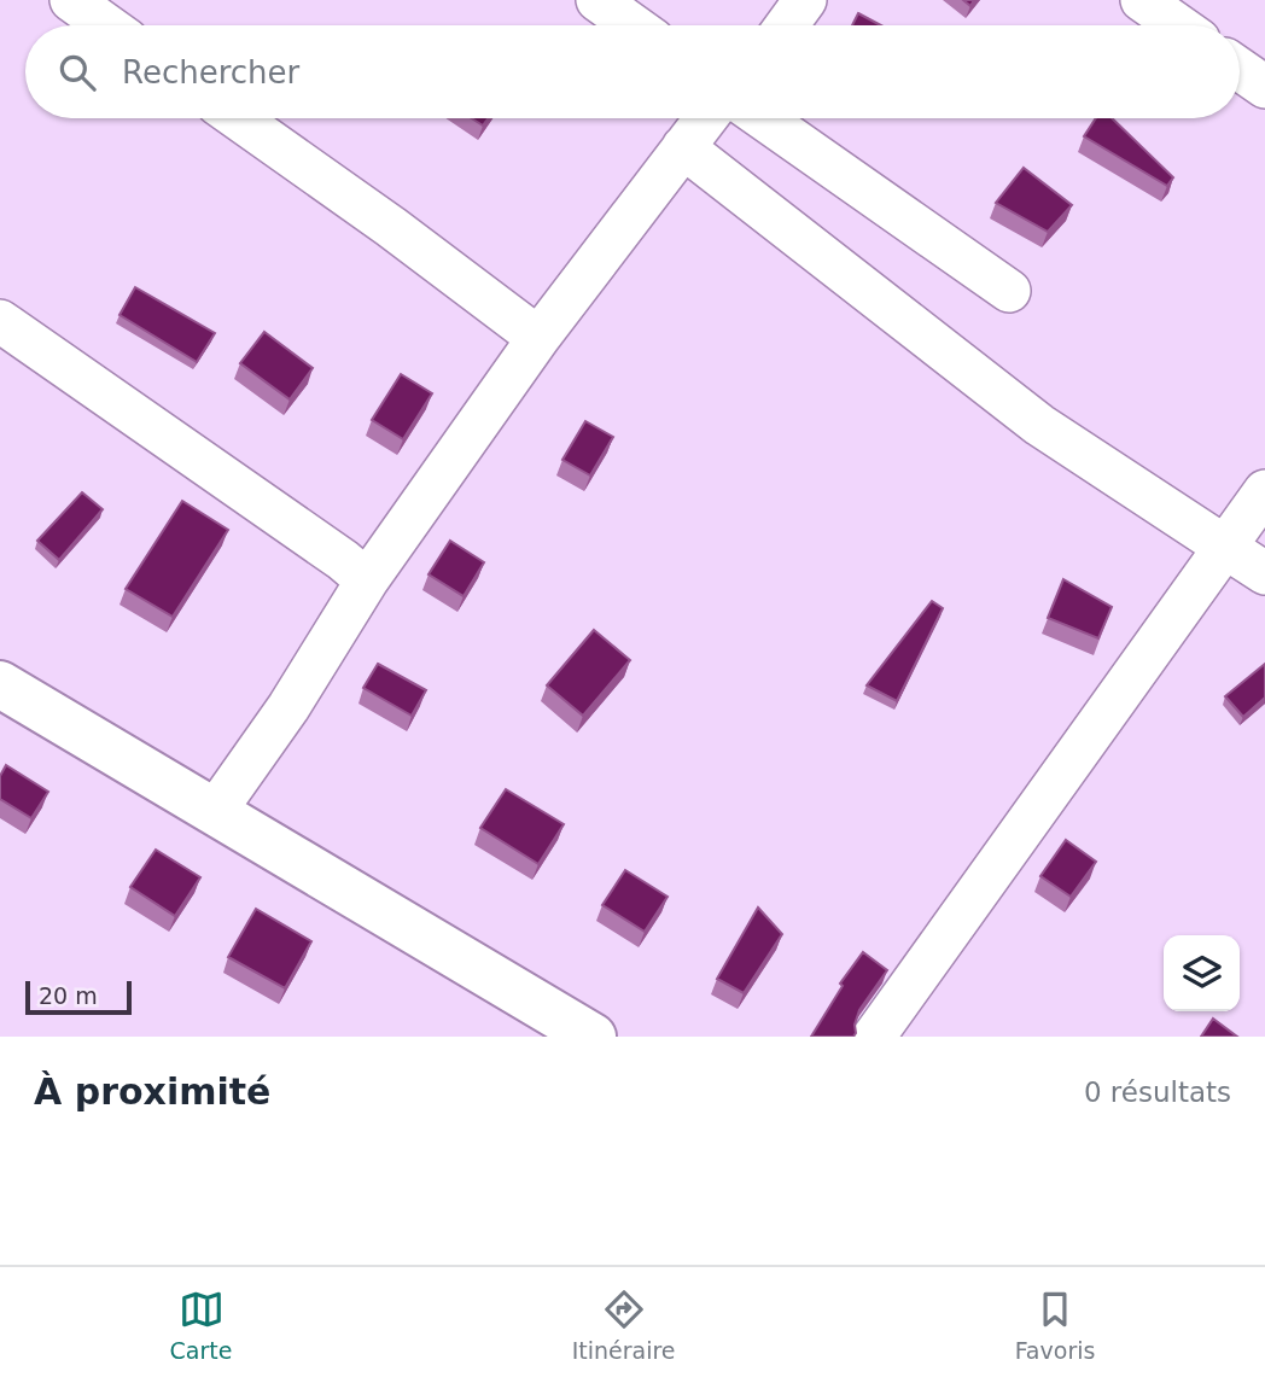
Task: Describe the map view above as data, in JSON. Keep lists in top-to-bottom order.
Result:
{
  "scale_bar": "20 m",
  "page": {
    "search": "Rechercher",
    "scale": "20 m",
    "heading": ["À proximité", "0 résultats"],
    "nav": ["Carte", "Itinéraire", "Favoris"]
  }
}
